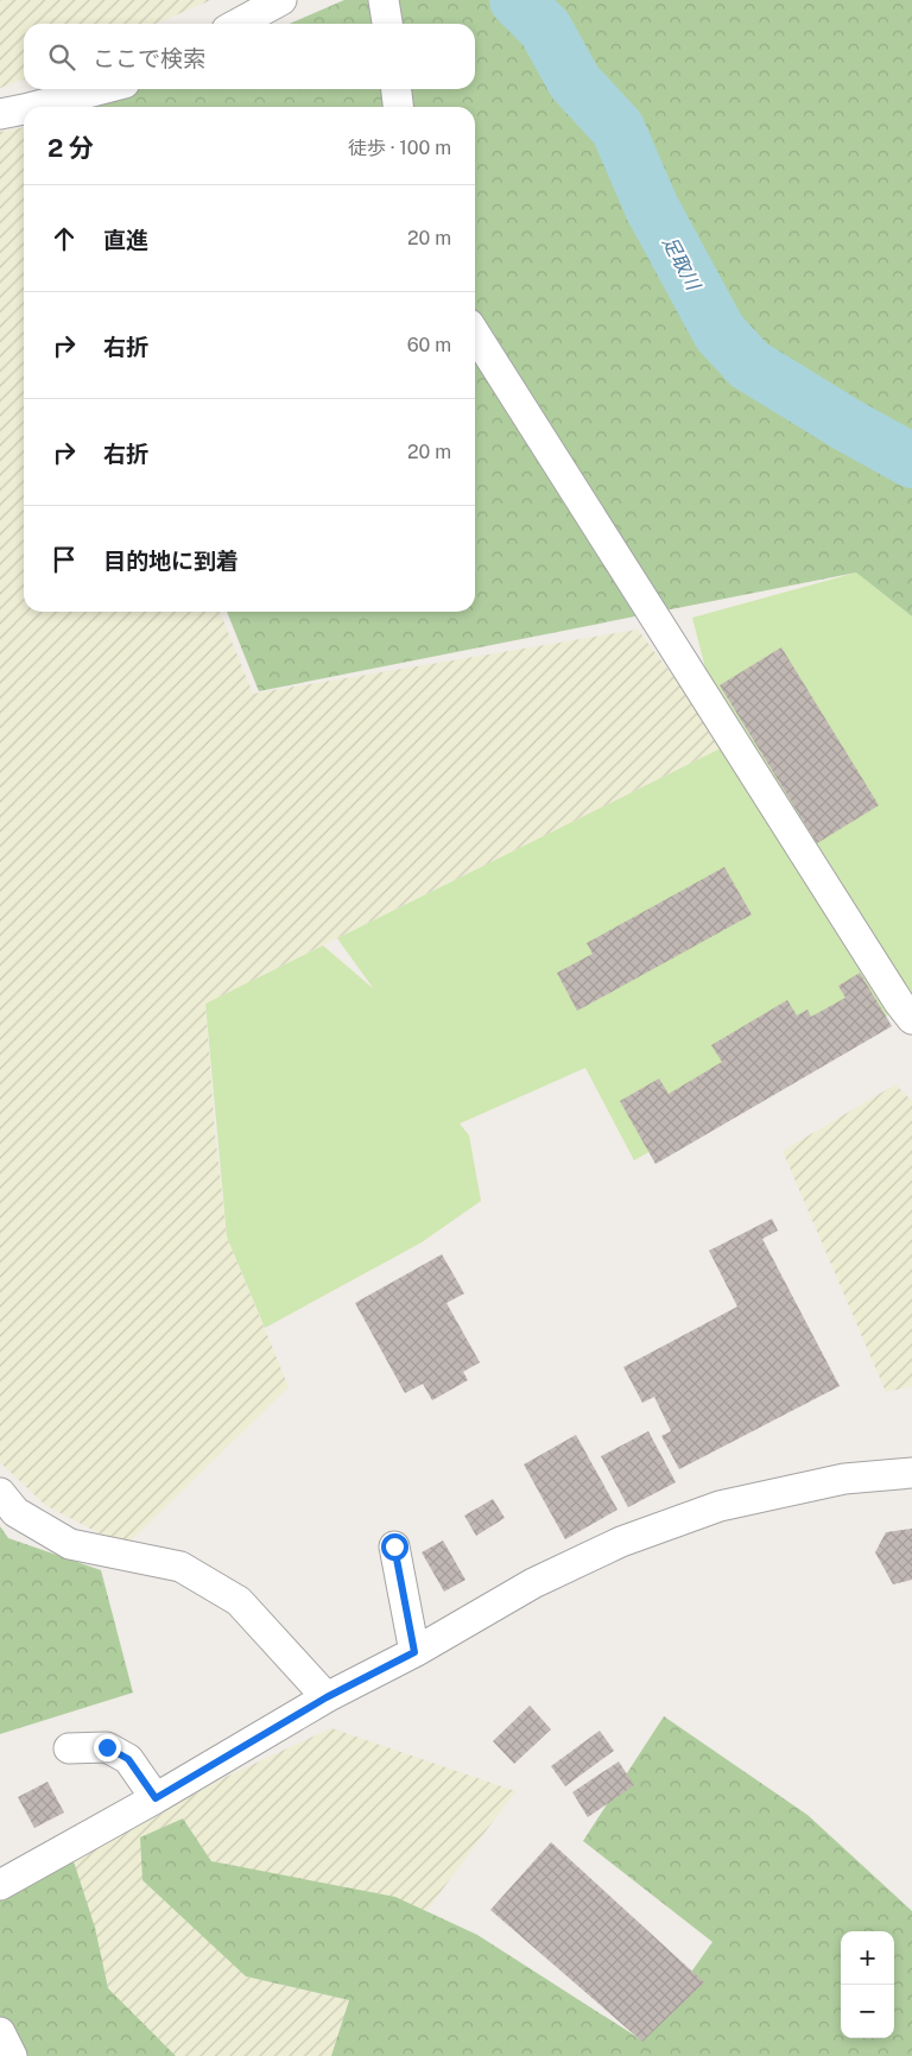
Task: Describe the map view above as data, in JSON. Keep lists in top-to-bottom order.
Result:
{
  "water": ["足取川"],
  "page": {
    "search": "ここで検索",
    "heading": ["2 分", "徒歩 · 100 m"],
    "list": [
      ["直進", "20 m"],
      ["右折", "60 m"],
      ["右折", "20 m"],
      "目的地に到着"
    ],
    "map_buttons": ["+", "−"]
  }
}
